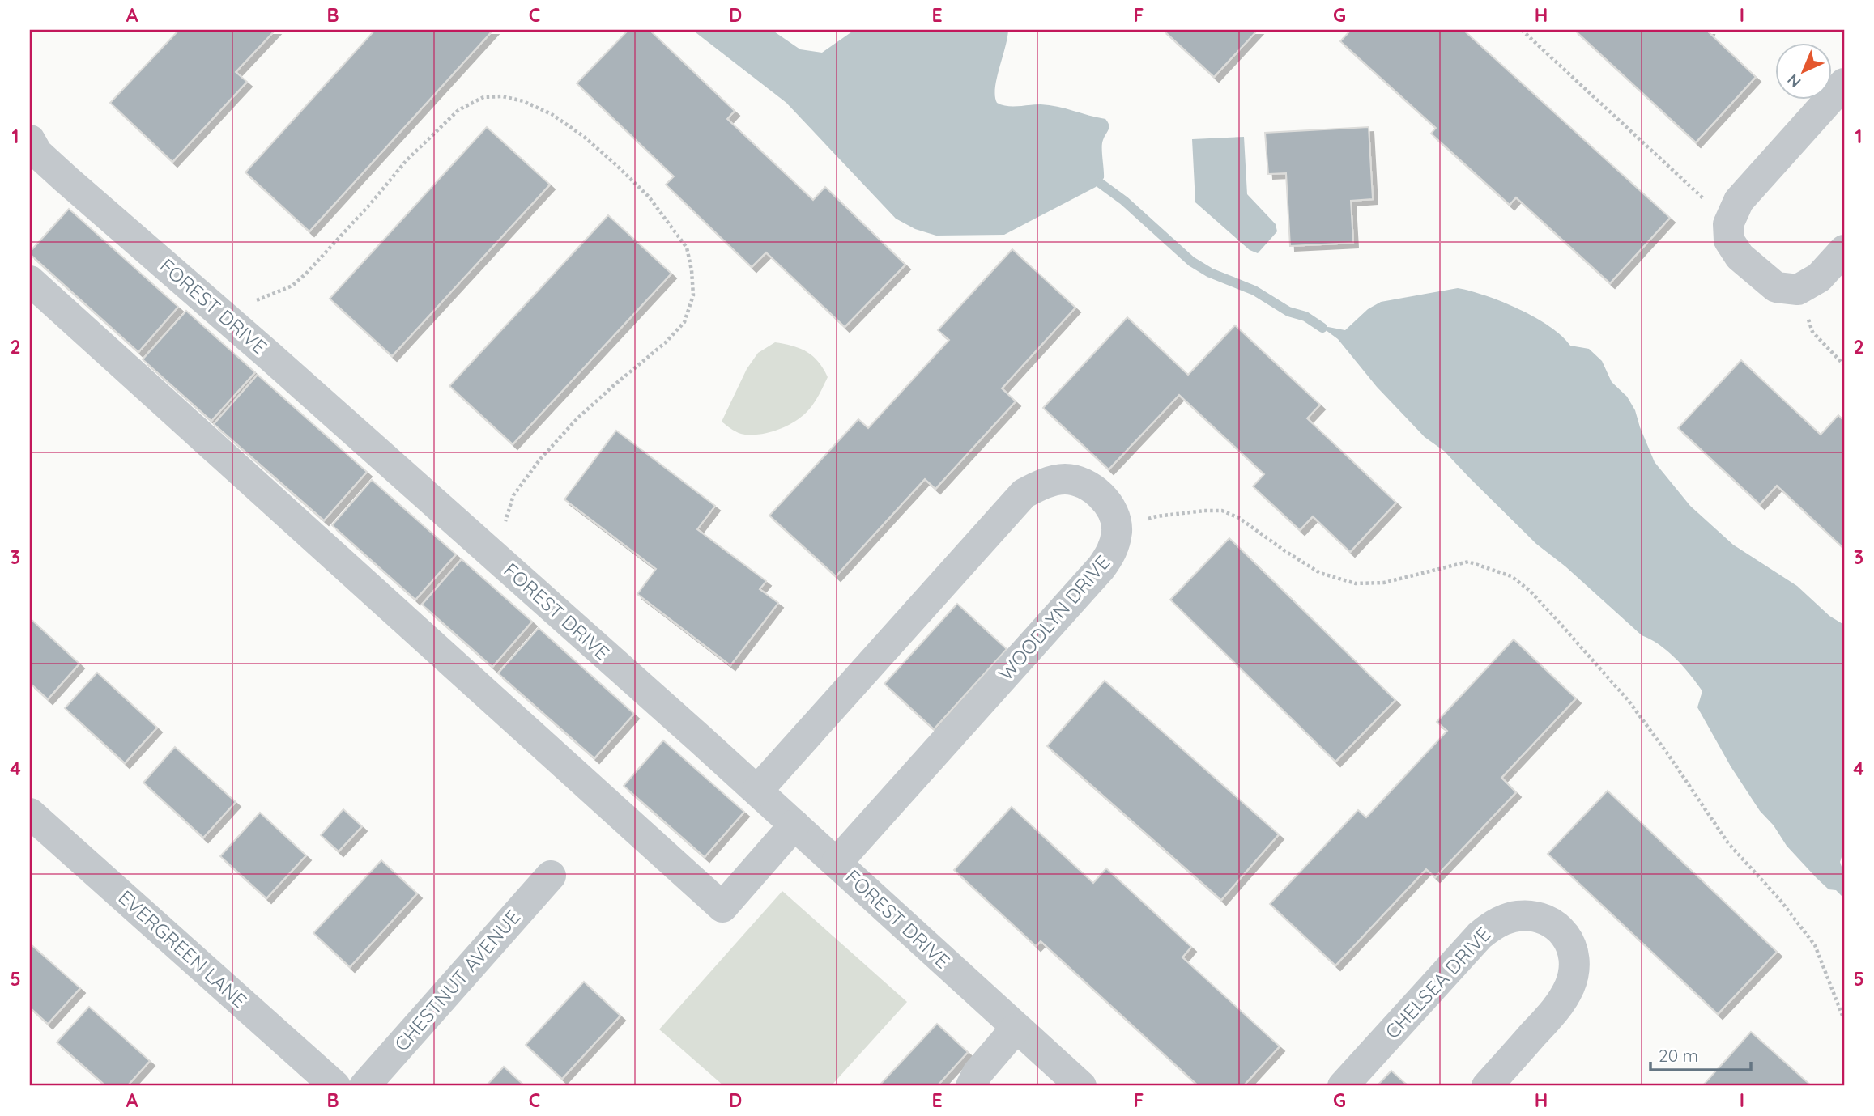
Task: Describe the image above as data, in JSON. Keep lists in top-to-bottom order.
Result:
{
  "streets": {
    "street": [
      "FOREST DRIVE",
      "WOODLYN DRIVE",
      "EVERGREEN LANE",
      "CHESTNUT AVENUE",
      "CHELSEA DRIVE"
    ]
  },
  "crossings": [
    ["FOREST DRIVE", "WOODLYN DRIVE"]
  ],
  "scale_bar": "20 m",
  "north": "bottom left",
  "grid": {
    "columns": [
      "A",
      "B",
      "C",
      "D",
      "E",
      "F",
      "G",
      "H",
      "I"
    ],
    "rows": [
      "1",
      "2",
      "3",
      "4",
      "5"
    ]
  }
}
